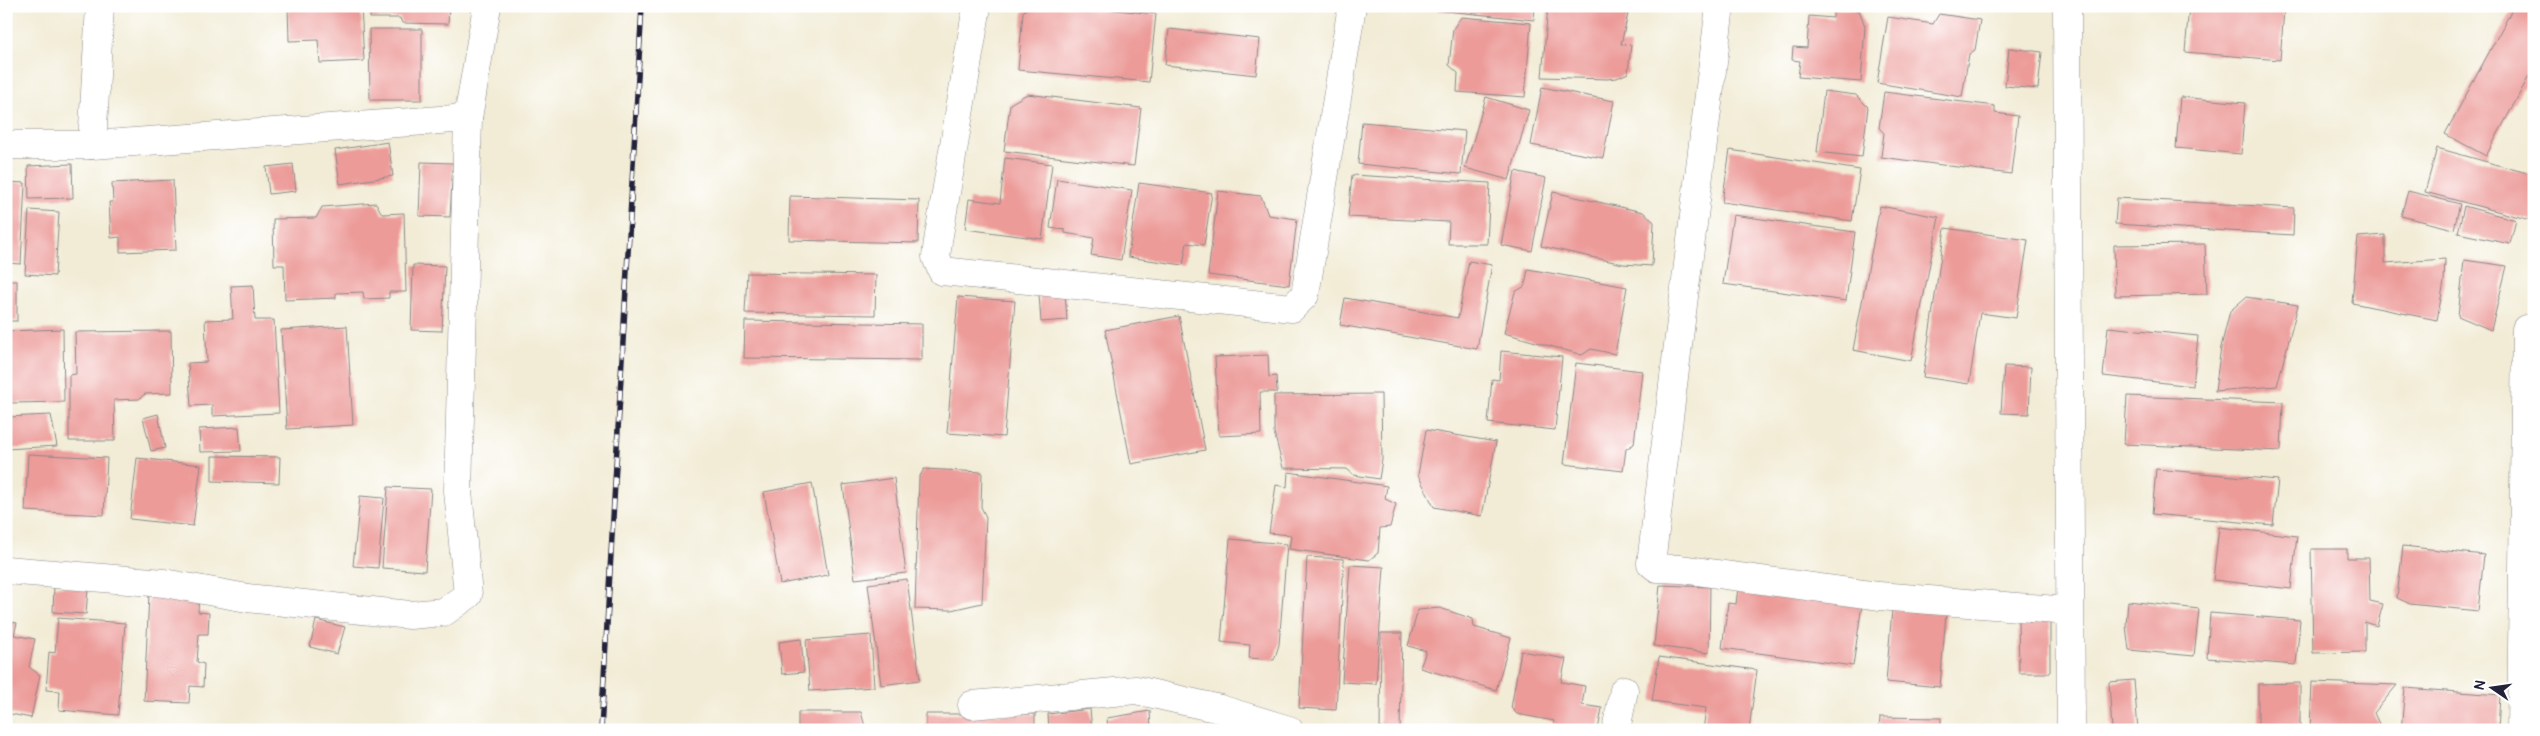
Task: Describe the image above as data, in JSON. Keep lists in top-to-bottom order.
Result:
{
  "north": "left"
}
